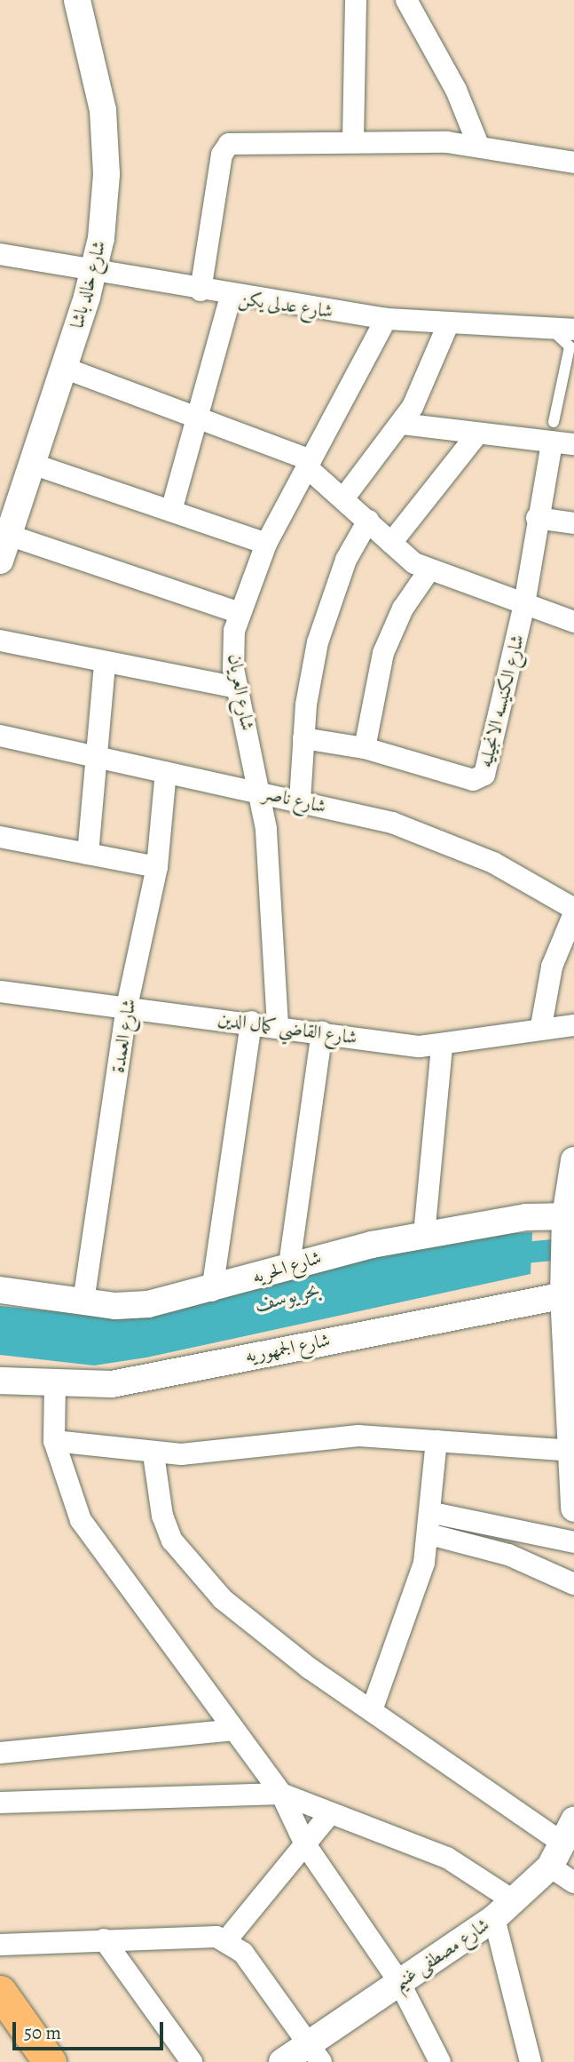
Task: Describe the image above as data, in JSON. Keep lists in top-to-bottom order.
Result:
{
  "streets": {
    "street": [
      "شارع خالد باشا",
      "شارع عدلى يكن",
      "شارع العريان",
      "شارع الكنيسه الانجيليه",
      "شارع ناصر",
      "شارع القاضي كمال الدين",
      "شارع العمدة",
      "شارع الحريه",
      "شارع الجمهوريه",
      "شارع مصطفى غنيم"
    ]
  },
  "crossings": [
    ["شارع خالد باشا", "شارع عدلى يكن"],
    ["شارع عدلى يكن", "شارع العريان"],
    ["شارع العريان", "شارع ناصر"],
    ["شارع العريان", "شارع القاضي كمال الدين"],
    ["شارع ناصر", "شارع العمدة"],
    ["شارع القاضي كمال الدين", "شارع العمدة"],
    ["شارع العمدة", "شارع الحريه"]
  ],
  "water": ["بحر يوسف"],
  "scale_bar": "50 m"
}
